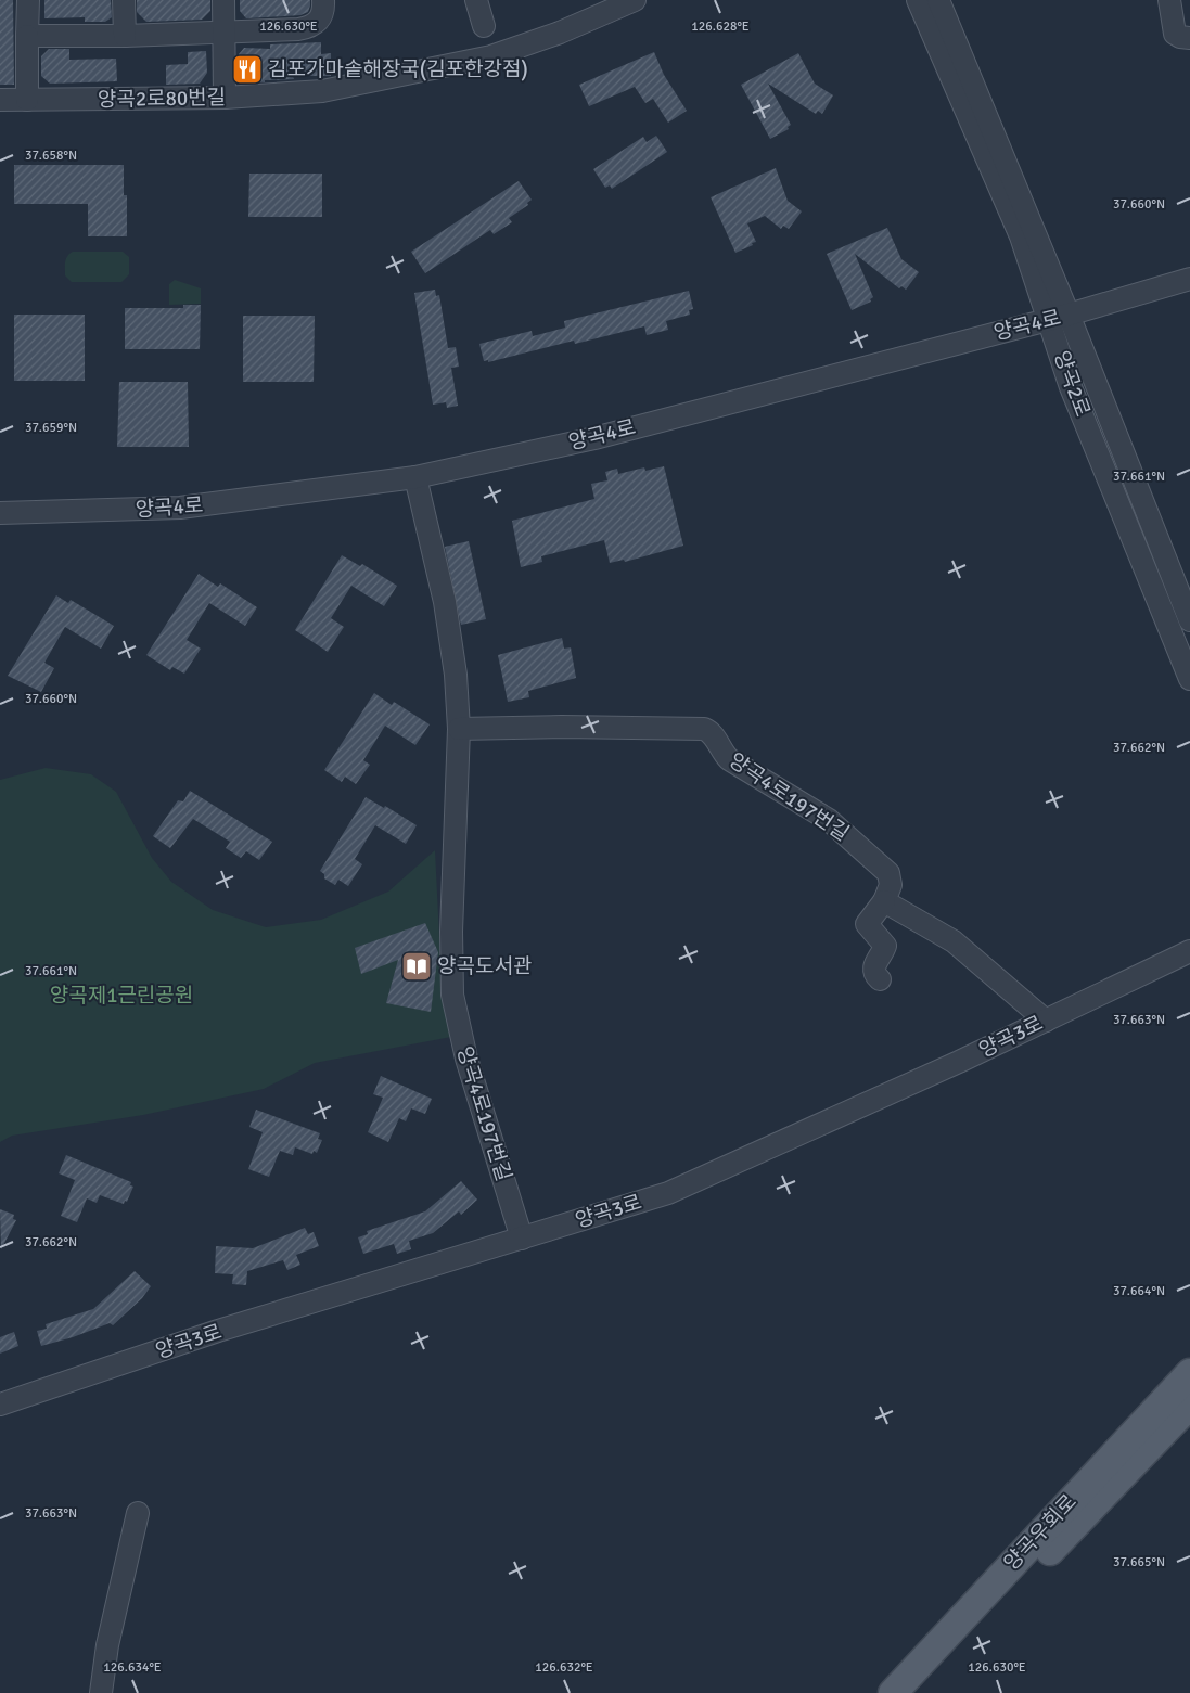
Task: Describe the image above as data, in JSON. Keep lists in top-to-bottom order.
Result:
{
  "streets": {
    "main road": ["양곡우회로"],
    "street": [
      "양곡2로80번길",
      "양곡4로",
      "양곡2로",
      "양곡4로197번길",
      "양곡3로"
    ]
  },
  "crossings": [
    ["양곡4로", "양곡2로"],
    ["양곡4로", "양곡4로197번길"],
    ["양곡4로197번길", "양곡3로"]
  ],
  "parks": ["양곡제1근린공원"],
  "places": {
    "restaurant": ["김포가마솥해장국(김포한강점)"],
    "library": ["양곡도서관"]
  },
  "coordinates": [
    "126.630°E",
    "126.628°E",
    "37.658°N",
    "37.660°N",
    "37.659°N",
    "37.661°N",
    "37.662°N",
    "37.663°N",
    "37.664°N",
    "37.665°N",
    "126.634°E",
    "126.632°E"
  ]
}
